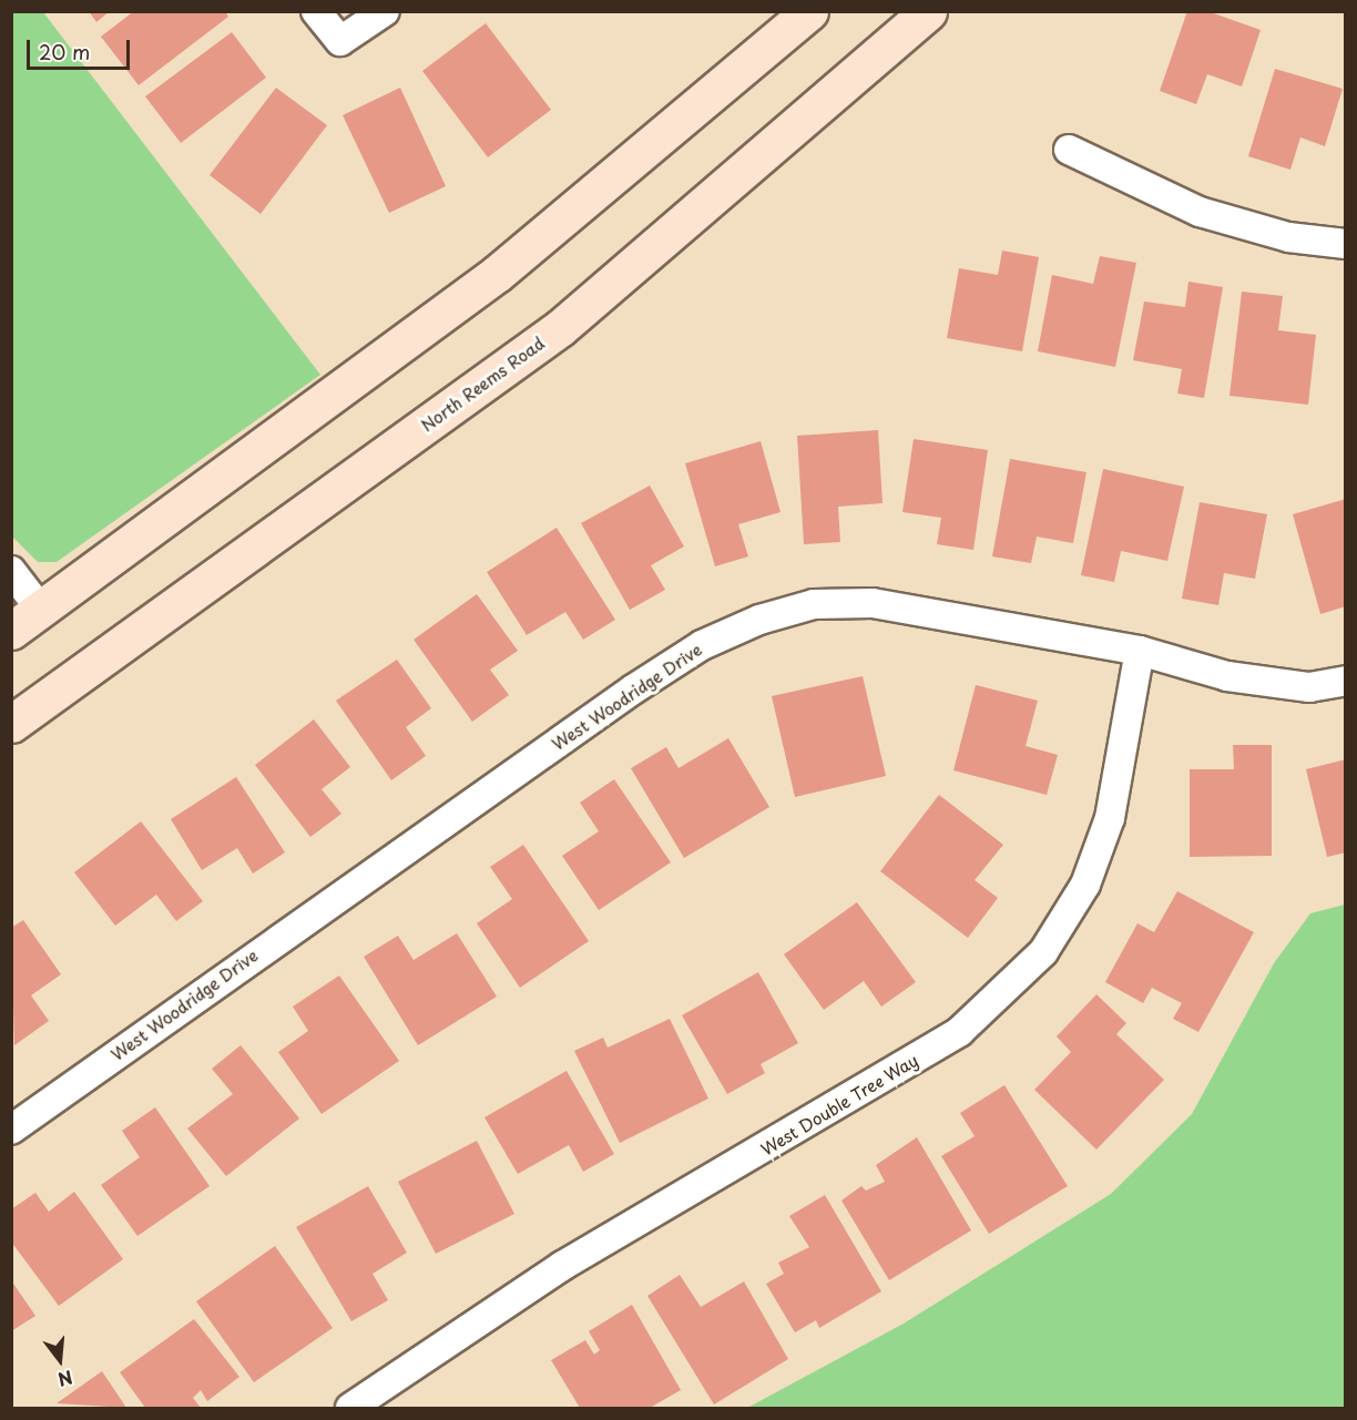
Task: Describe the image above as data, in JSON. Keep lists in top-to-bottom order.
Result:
{
  "streets": {
    "main road": ["North Reems Road"],
    "street": ["West Woodridge Drive", "West Double Tree Way"]
  },
  "crossings": [
    ["West Woodridge Drive", "West Double Tree Way"]
  ],
  "scale_bar": "20 m",
  "north": "bottom"
}
